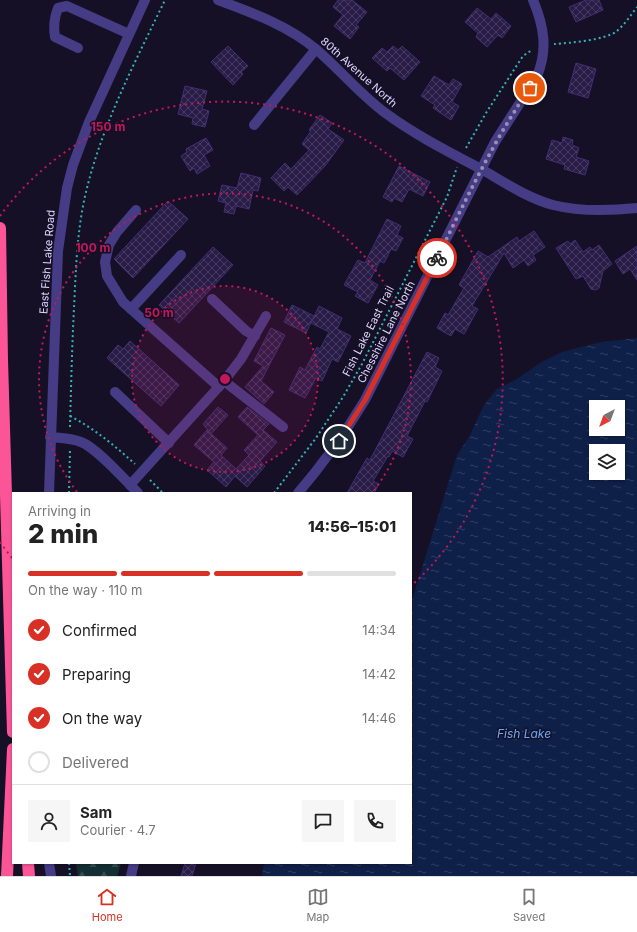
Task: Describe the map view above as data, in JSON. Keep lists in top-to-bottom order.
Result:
{
  "streets": {
    "street": ["80th Avenue North", "East Fish Lake Road", "Chesshire Lane North"],
    "path": ["Fish Lake East Trail"]
  },
  "crossings": [
    ["80th Avenue North", "Chesshire Lane North"]
  ],
  "water": ["Fish Lake"],
  "north": "bottom left",
  "page": {
    "heading": ["2 min", "Arriving in", "14:56–15:01"],
    "panel": ["Sam", "Courier · 4.7"],
    "bar": "On the way · 110 m",
    "list": [
      ["Confirmed", "14:34"],
      ["Preparing", "14:42"],
      ["On the way", "14:46"],
      "Delivered"
    ],
    "tabs": ["Home", "Map", "Saved"]
  },
  "rings": ["150 m", "100 m", "50 m"]
}
